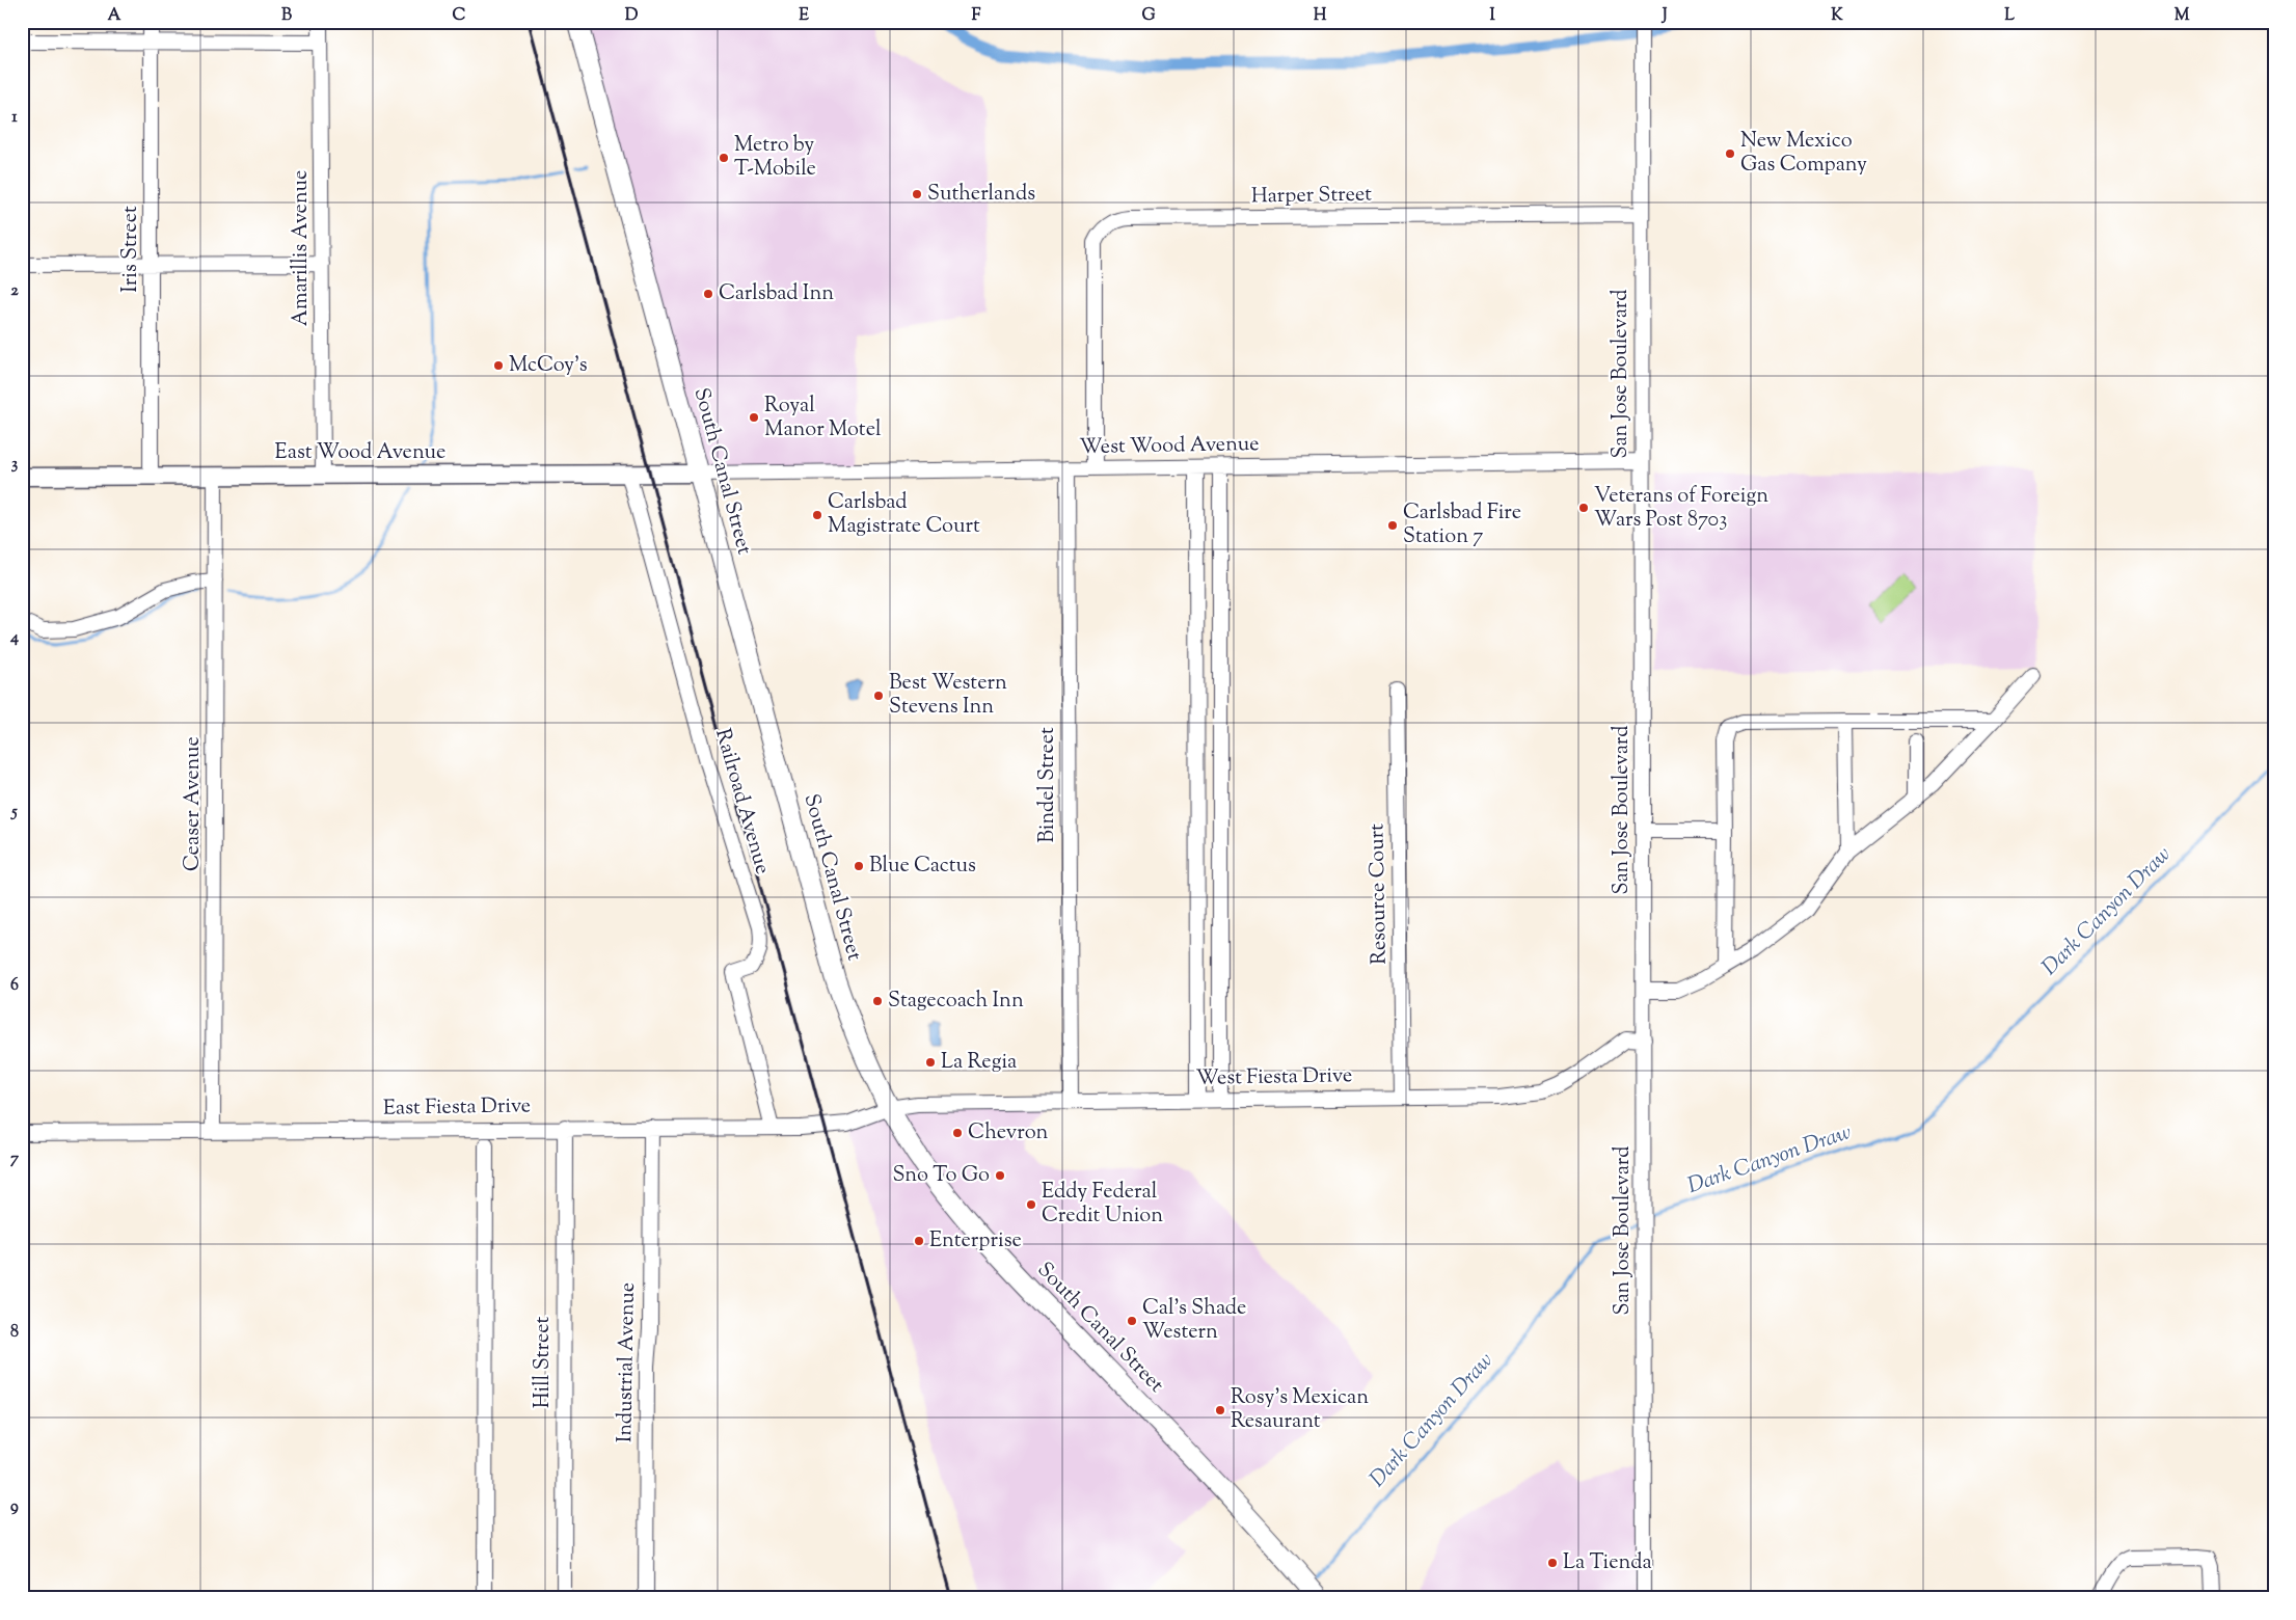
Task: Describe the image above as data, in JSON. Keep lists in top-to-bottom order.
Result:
{
  "streets": {
    "highway": ["South Canal Street"],
    "main road": ["East Wood Avenue"],
    "street": [
      "Harper Street",
      "Amarillis Avenue",
      "Iris Street",
      "San Jose Boulevard",
      "West Wood Avenue",
      "Bindel Street",
      "Railroad Avenue",
      "Ceaser Avenue",
      "Resource Court",
      "West Fiesta Drive",
      "East Fiesta Drive",
      "Hill Street",
      "Industrial Avenue"
    ]
  },
  "crossings": [
    ["Harper Street", "San Jose Boulevard"],
    ["Harper Street", "West Wood Avenue"],
    ["Amarillis Avenue", "East Wood Avenue"],
    ["Iris Street", "East Wood Avenue"],
    ["San Jose Boulevard", "West Wood Avenue"],
    ["San Jose Boulevard", "West Fiesta Drive"],
    ["West Wood Avenue", "East Wood Avenue"],
    ["West Wood Avenue", "South Canal Street"],
    ["West Wood Avenue", "Bindel Street"],
    ["East Wood Avenue", "South Canal Street"],
    ["East Wood Avenue", "Railroad Avenue"],
    ["East Wood Avenue", "Ceaser Avenue"],
    ["South Canal Street", "West Fiesta Drive"],
    ["South Canal Street", "East Fiesta Drive"],
    ["Bindel Street", "West Fiesta Drive"],
    ["Railroad Avenue", "East Fiesta Drive"],
    ["Ceaser Avenue", "East Fiesta Drive"],
    ["Resource Court", "West Fiesta Drive"],
    ["West Fiesta Drive", "East Fiesta Drive"],
    ["East Fiesta Drive", "Hill Street"],
    ["East Fiesta Drive", "Industrial Avenue"]
  ],
  "water": ["Dark Canyon Draw"],
  "places": [
    "New Mexico Gas Company",
    "Metro by T-Mobile",
    "Sutherlands",
    "Carlsbad Inn",
    "McCoy's",
    "Royal Manor Motel",
    "Veterans of Foreign Wars Post 8703",
    "Carlsbad Magistrate Court",
    "Carlsbad Fire Station 7",
    "Best Western Stevens Inn",
    "Blue Cactus",
    "Stagecoach Inn",
    "La Regia",
    "Chevron",
    "Sno To Go",
    "Eddy Federal Credit Union",
    "Enterprise",
    "Cal's Shade Western",
    "Rosy's Mexican Resaurant",
    "La Tienda"
  ],
  "grid": {
    "columns": [
      "A",
      "B",
      "C",
      "D",
      "E",
      "F",
      "G",
      "H",
      "I",
      "J",
      "K",
      "L",
      "M"
    ],
    "rows": [
      "1",
      "2",
      "3",
      "4",
      "5",
      "6",
      "7",
      "8",
      "9"
    ]
  }
}
